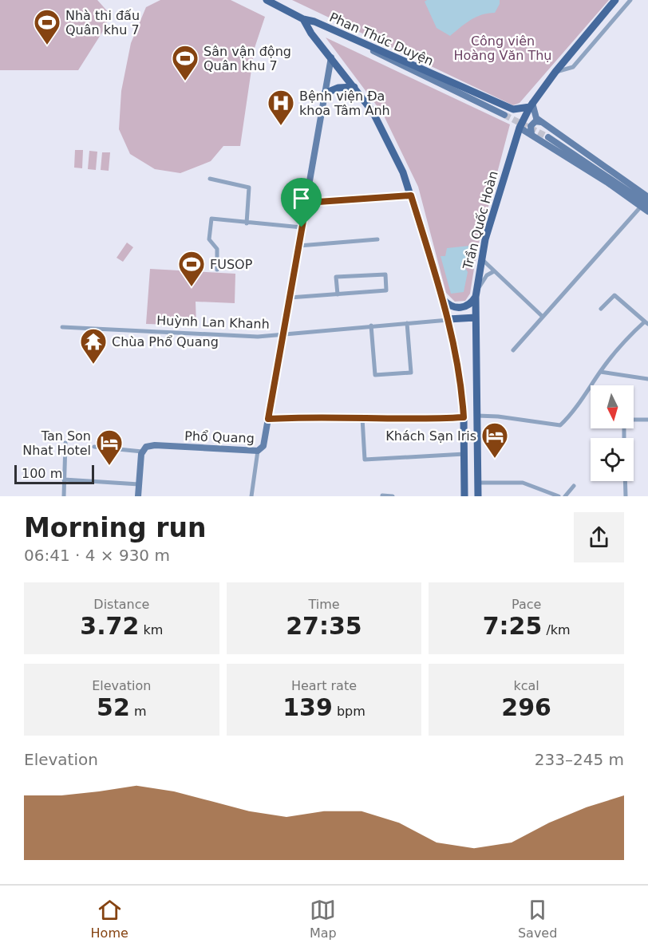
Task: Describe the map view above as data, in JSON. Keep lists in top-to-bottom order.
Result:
{
  "streets": {
    "main road": ["Phan Thúc Duyện", "Trần Quốc Hoàn", "Phổ Quang"],
    "street": ["Huỳnh Lan Khanh"]
  },
  "crossings": [
    ["Phan Thúc Duyện", "Trần Quốc Hoàn"],
    ["Huỳnh Lan Khanh", "Phổ Quang"]
  ],
  "parks": ["Công viên Hoàng Văn Thụ"],
  "places": {
    "sports": ["Nhà thi đấu Quân khu 7", "Sân vận động Quân khu 7", "FUSOP"],
    "hospital": ["Bệnh viện Đa khoa Tâm Anh"],
    "temple": ["Chùa Phổ Quang"],
    "hotel": ["Khách Sạn Iris", "Tan Son Nhat Hotel"]
  },
  "scale_bar": "100 m",
  "north": "bottom",
  "page": {
    "scale": "100 m",
    "heading": ["Morning run", "06:41 · 4 × 930 m"],
    "stats": [
      ["Distance", "3.72 km"],
      ["Time", "27:35"],
      ["Pace", "7:25 /km"],
      ["Elevation", "52 m"],
      ["Heart rate", "139 bpm"],
      ["kcal", "296"]
    ],
    "chart": ["Elevation", "233–245 m"],
    "tabs": ["Home", "Map", "Saved"]
  }
}
